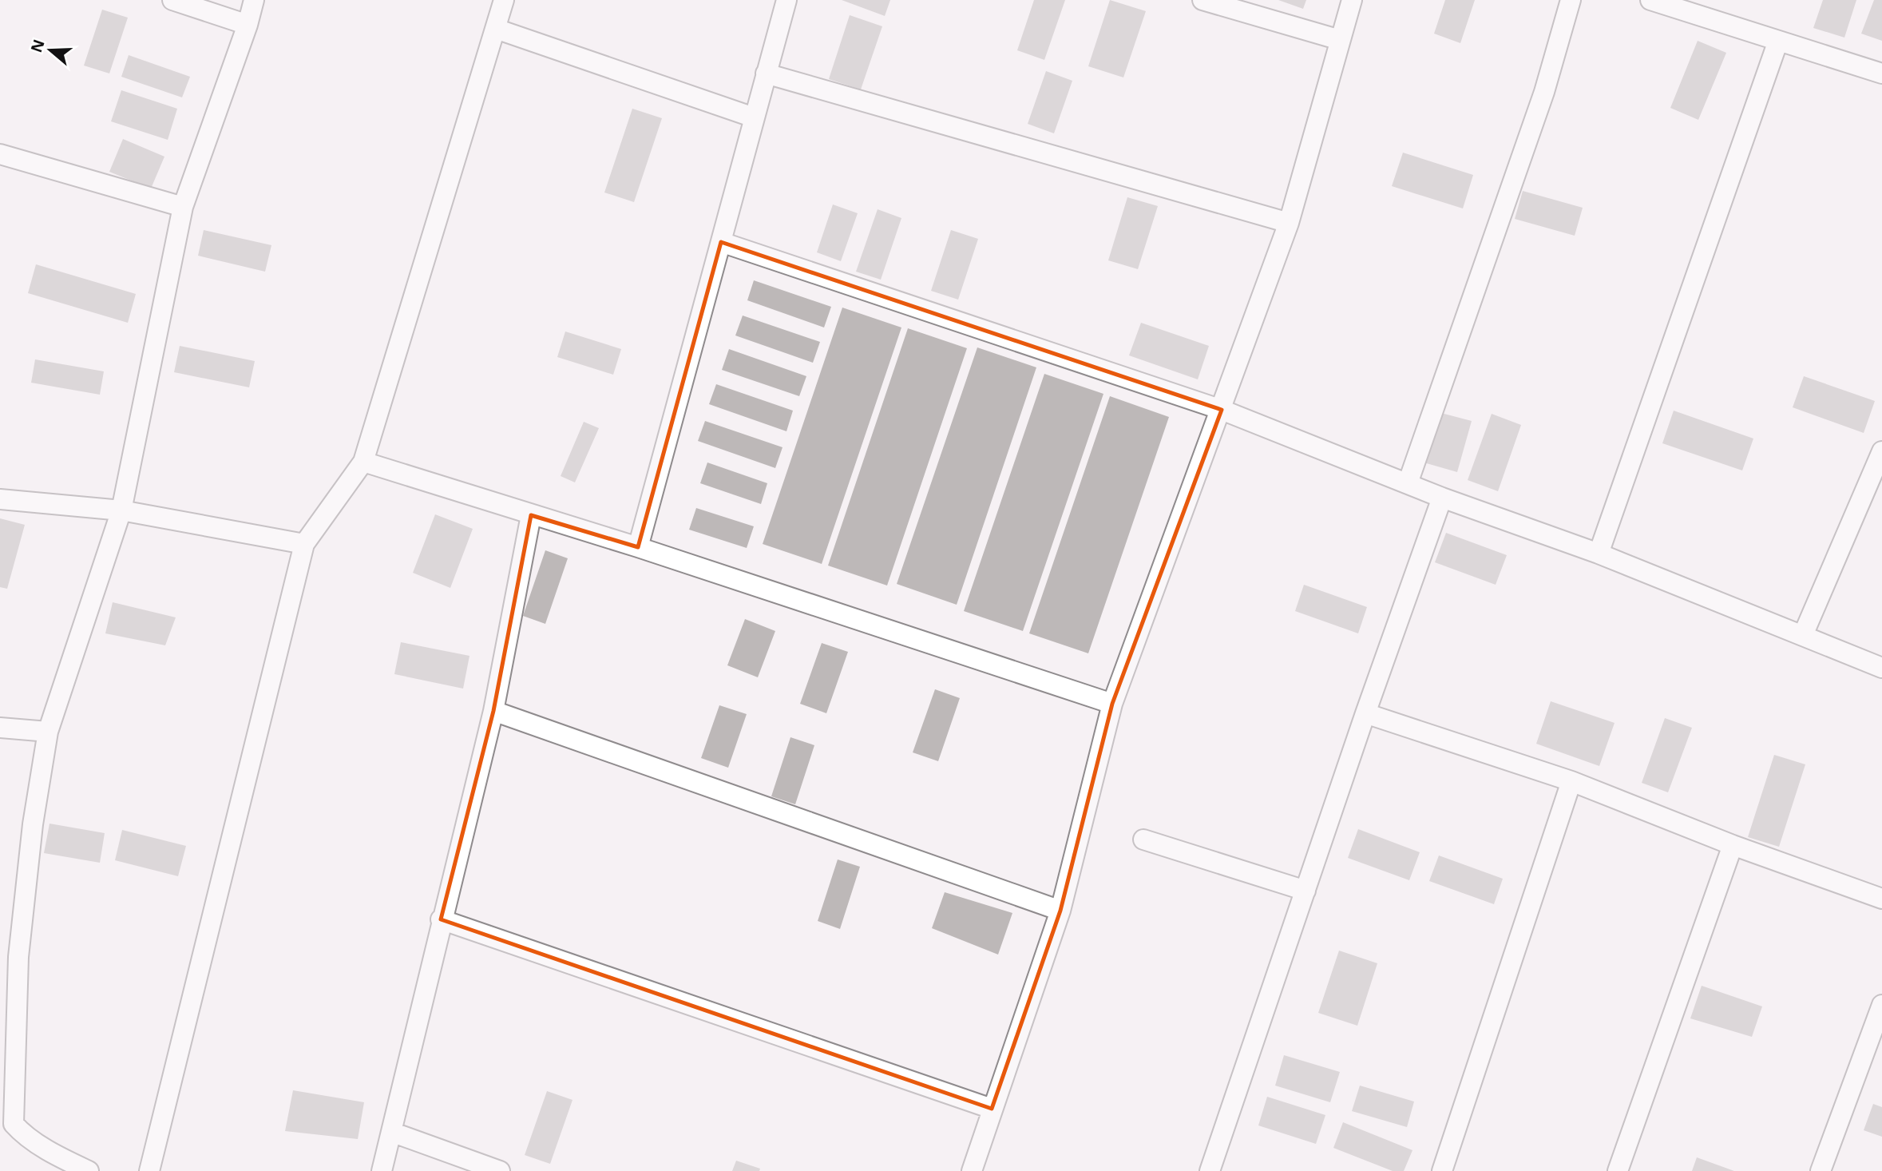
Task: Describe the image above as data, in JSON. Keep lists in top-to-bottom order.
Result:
{
  "north": "left"
}
